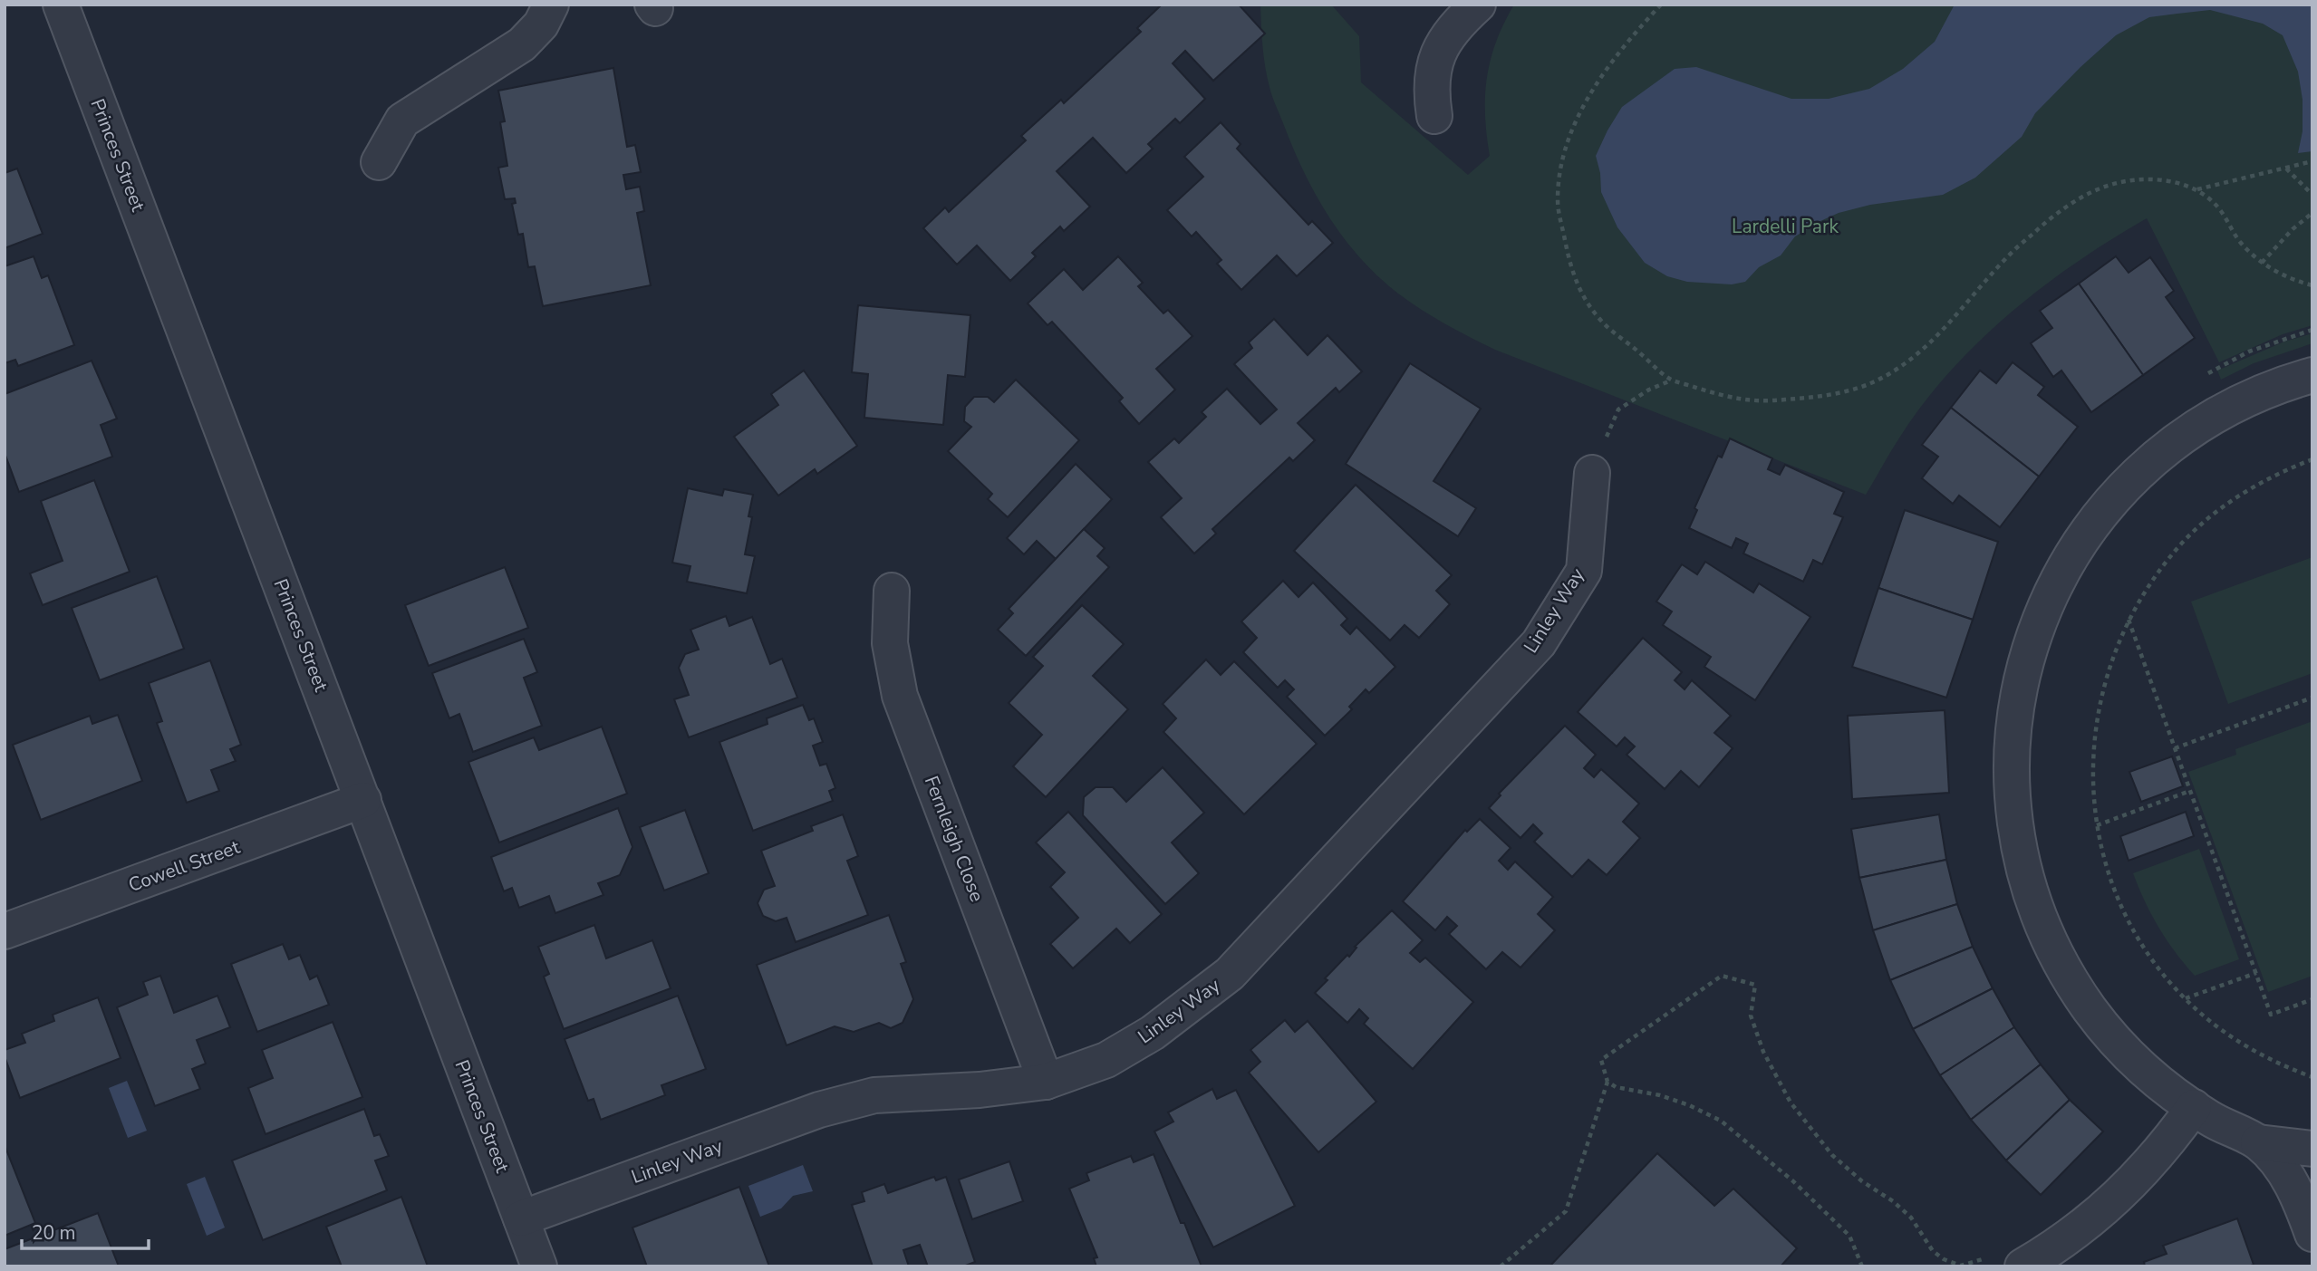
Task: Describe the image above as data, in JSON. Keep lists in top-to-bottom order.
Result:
{
  "streets": {
    "street": [
      "Princes Street",
      "Linley Way",
      "Fernleigh Close",
      "Cowell Street"
    ]
  },
  "crossings": [
    ["Princes Street", "Linley Way"],
    ["Princes Street", "Cowell Street"],
    ["Linley Way", "Fernleigh Close"]
  ],
  "parks": ["Lardelli Park"],
  "scale_bar": "20 m"
}
